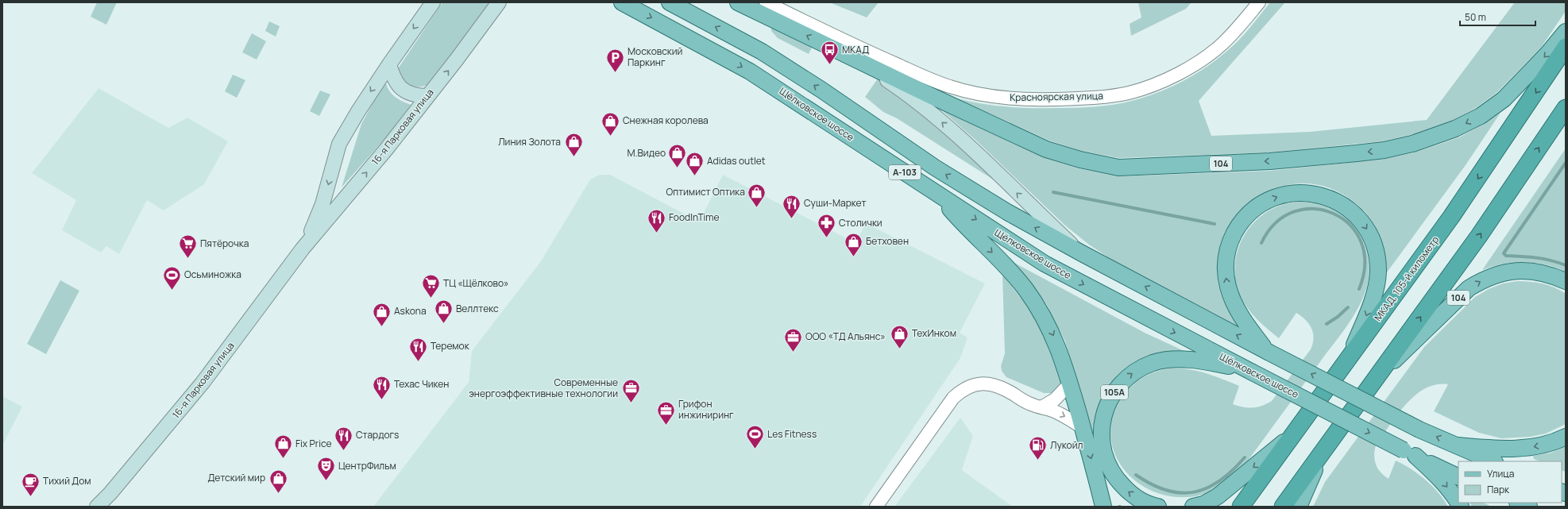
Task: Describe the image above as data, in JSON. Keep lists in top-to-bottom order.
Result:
{
  "streets": {
    "highway": ["МКАД, 105-й километр"],
    "main road": [
      "Щёлковское шоссе",
      "16-я Парковая улица",
      "104",
      "А-103",
      "105A"
    ],
    "street": ["Красноярская улица"]
  },
  "crossings": [
    ["Щёлковское шоссе", "105A"]
  ],
  "places": {
    "bus stop": ["МКАД"],
    "parking": ["Московский Паркинг"],
    "shop": [
      "Снежная королева",
      "Линия Золота",
      "М.Видео",
      "Adidas outlet",
      "Оптимист Оптика",
      "Бетховен",
      "Веллтекс",
      "Askona",
      "ТехИнком",
      "Fix Price",
      "Детский мир"
    ],
    "restaurant": [
      "Суши-Маркет",
      "FoodInTime",
      "Теремок",
      "Техас Чикен",
      "Стардогs"
    ],
    "pharmacy": ["Столички"],
    "supermarket": ["Пятёрочка", "ТЦ «Щёлково»"],
    "sports": ["Осьминожка", "Les Fitness"],
    "office": ["ООО «ТД Альянс»", "Современные энергоэффективные технологии", "Грифон инжиниринг"],
    "fuel station": ["Лукойл"],
    "theatre": ["ЦентрФильм"],
    "cafe": ["Тихий Дом"]
  },
  "legend": ["Улица", "Парк"],
  "scale_bar": "50 m"
}
